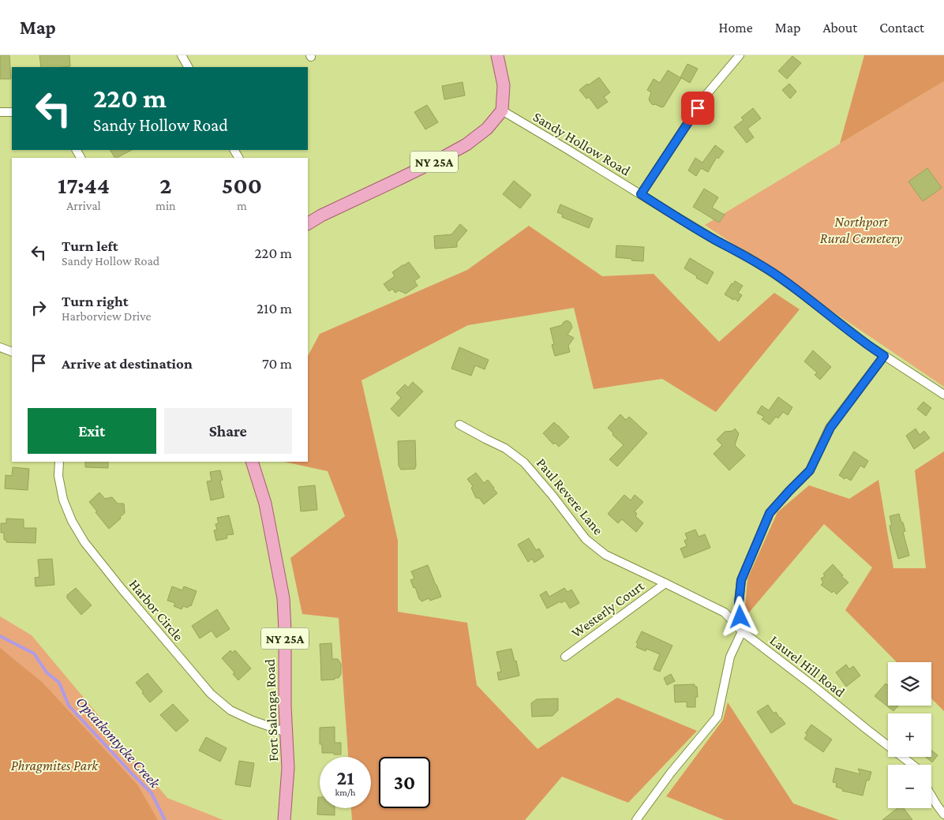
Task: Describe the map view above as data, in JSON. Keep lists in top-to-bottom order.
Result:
{
  "streets": {
    "main road": ["NY 25A", "Fort Salonga Road"],
    "street": [
      "Sandy Hollow Road",
      "Paul Revere Lane",
      "Westerly Court",
      "Harbor Circle",
      "Laurel Hill Road"
    ]
  },
  "crossings": [
    ["Sandy Hollow Road", "NY 25A"],
    ["Paul Revere Lane", "Westerly Court"],
    ["Paul Revere Lane", "Laurel Hill Road"],
    ["Harbor Circle", "Fort Salonga Road"]
  ],
  "water": ["Opcatkontycke Creek"],
  "parks": ["Northport Rural Cemetery", "Phragmites Park"],
  "page": {
    "header": "Map",
    "nav": [
      "Home",
      "Map",
      "About",
      "Contact"
    ],
    "turn": ["220 m", "Sandy Hollow Road"],
    "eta": [
      "17:44",
      "Arrival",
      "2",
      "min",
      "500",
      "m"
    ],
    "list": [
      {
        "name": "Turn left",
        "note": "Sandy Hollow Road",
        "value": "220 m"
      },
      {
        "name": "Turn right",
        "note": "Harborview Drive",
        "value": "210 m"
      },
      {
        "name": "Arrive at destination",
        "value": "70 m"
      }
    ],
    "buttons": ["Exit", "Share"],
    "map_buttons": ["+", "−"],
    "speed": "21 km/h",
    "limit": "30"
  }
}
